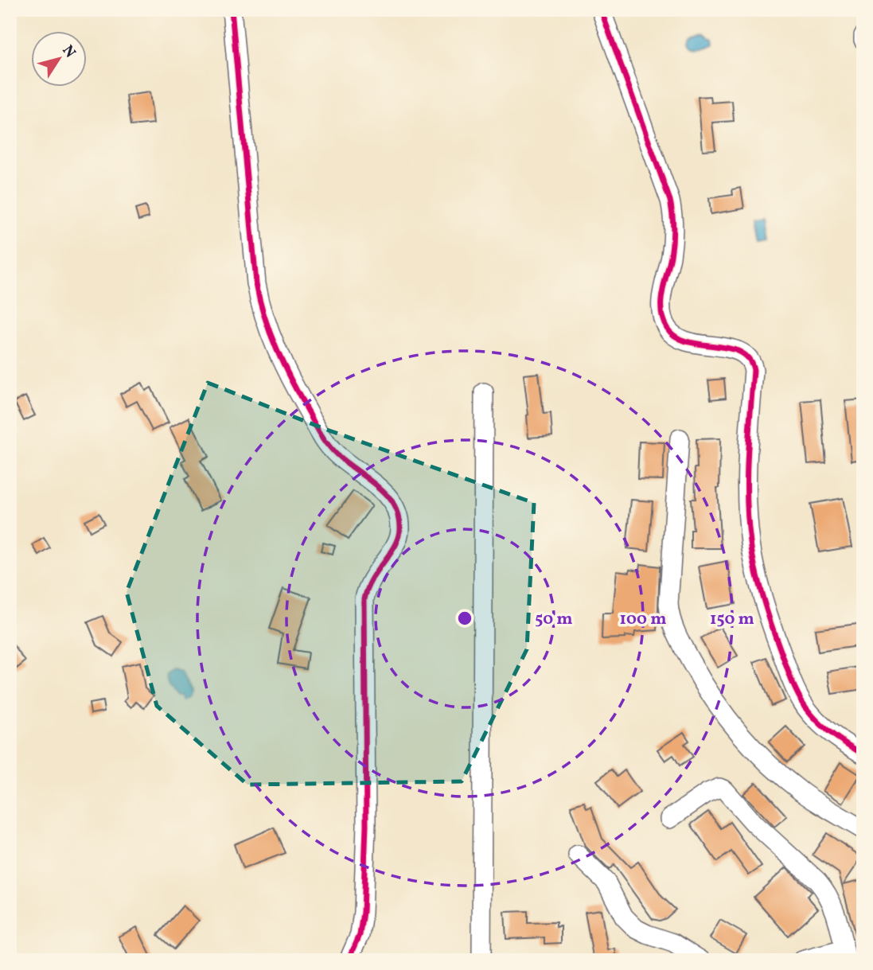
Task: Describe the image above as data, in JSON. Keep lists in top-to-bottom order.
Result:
{
  "north": "top right",
  "rings": ["50 m", "100 m", "150 m"]
}
